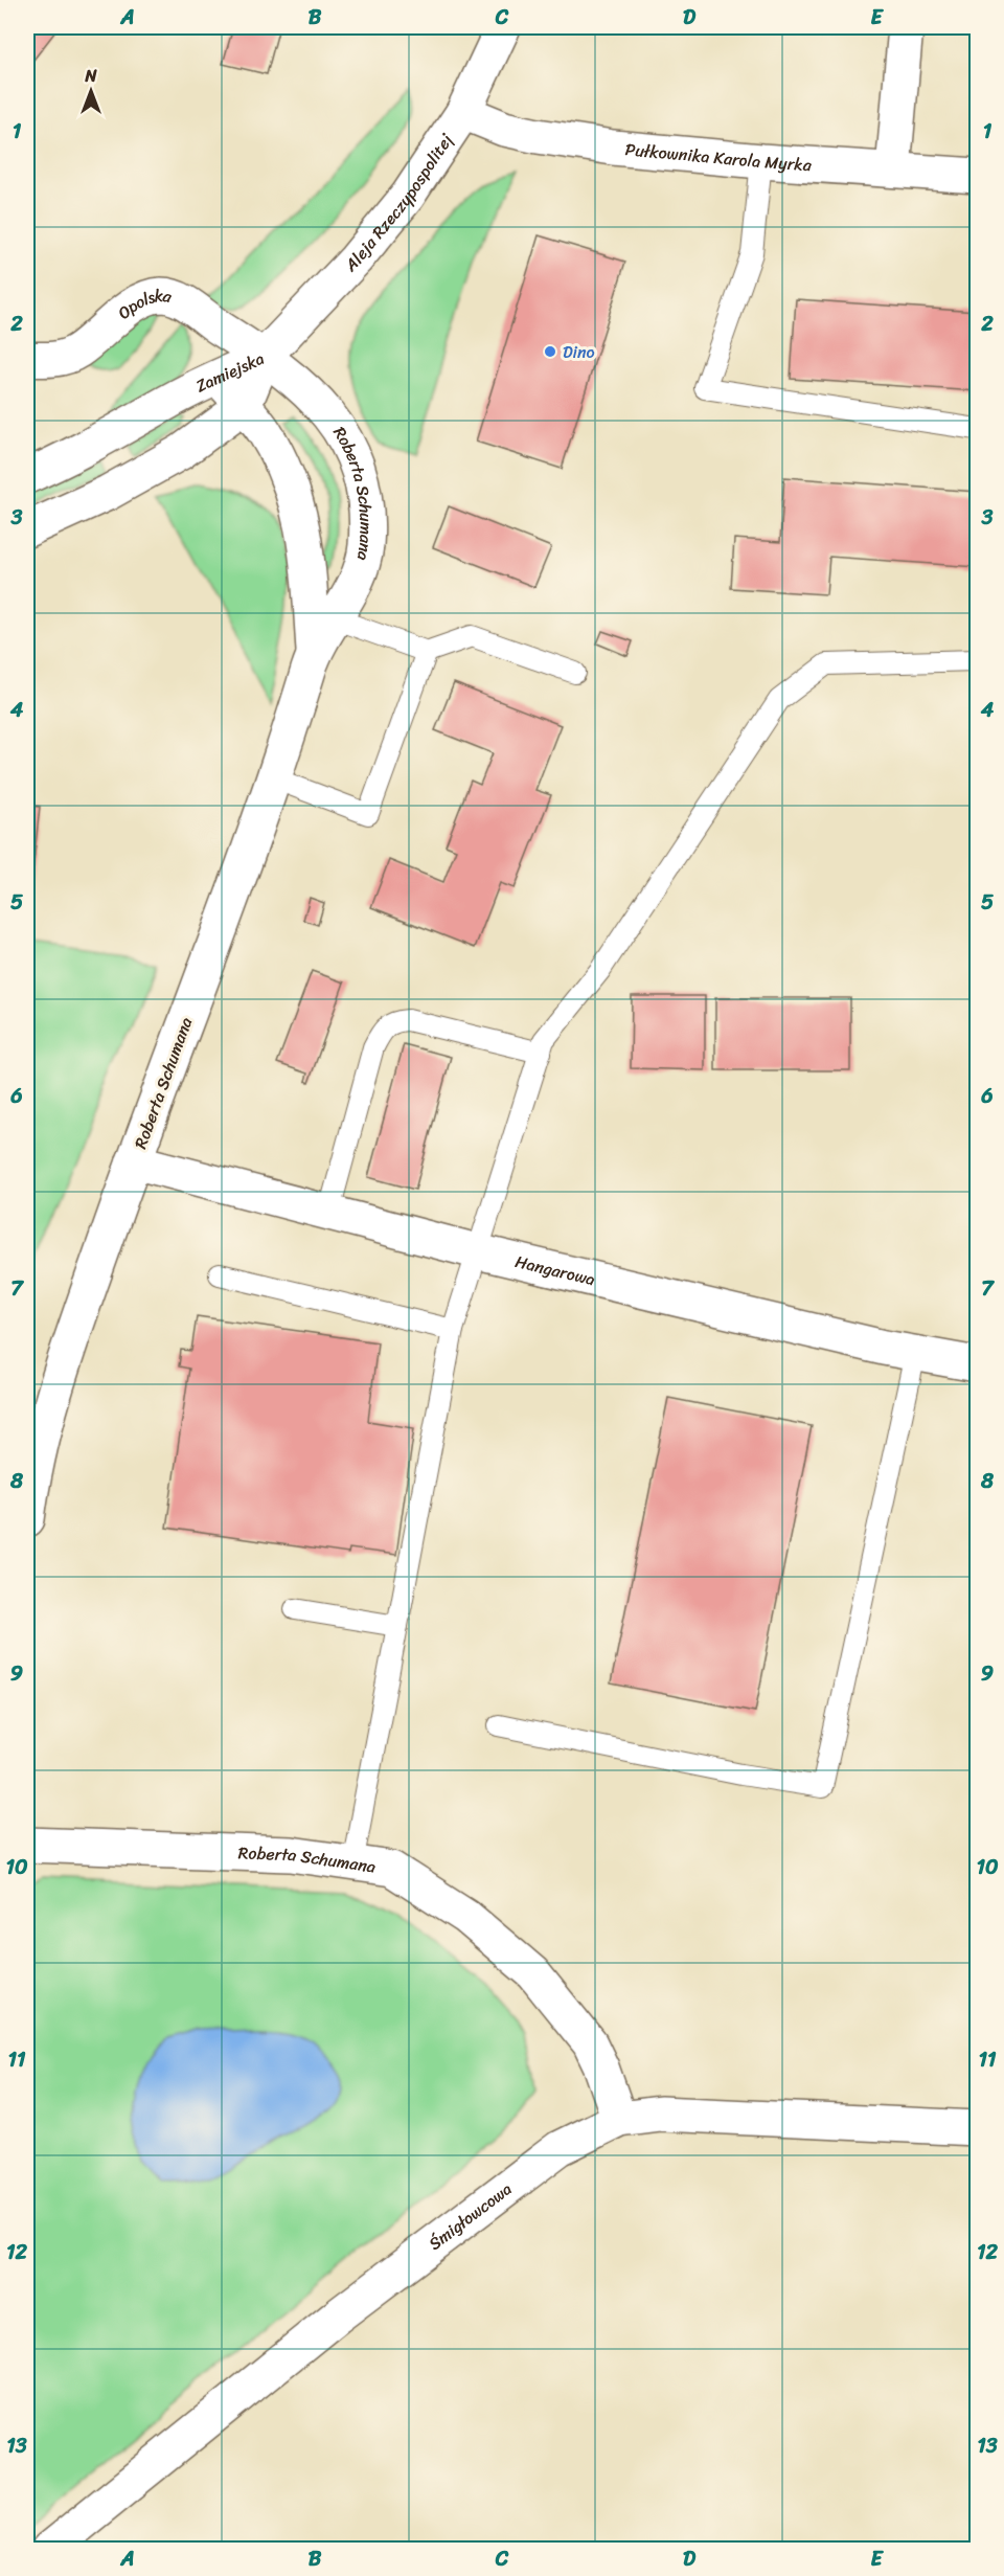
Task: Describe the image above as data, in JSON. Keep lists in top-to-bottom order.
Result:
{
  "streets": {
    "street": [
      "Pułkownika Karola Myrka",
      "Aleja Rzeczypospolitej",
      "Opolska",
      "Zamiejska",
      "Roberta Schumana",
      "Hangarowa",
      "Śmigłowcowa"
    ]
  },
  "crossings": [
    ["Pułkownika Karola Myrka", "Aleja Rzeczypospolitej"],
    ["Aleja Rzeczypospolitej", "Opolska"],
    ["Aleja Rzeczypospolitej", "Zamiejska"],
    ["Aleja Rzeczypospolitej", "Roberta Schumana"],
    ["Opolska", "Zamiejska"],
    ["Opolska", "Roberta Schumana"],
    ["Zamiejska", "Roberta Schumana"],
    ["Roberta Schumana", "Hangarowa"],
    ["Roberta Schumana", "Śmigłowcowa"]
  ],
  "places": ["Dino"],
  "north": "top",
  "grid": {
    "columns": [
      "A",
      "B",
      "C",
      "D",
      "E"
    ],
    "rows": [
      "1",
      "2",
      "3",
      "4",
      "5",
      "6",
      "7",
      "8",
      "9",
      "10",
      "11",
      "12",
      "13"
    ]
  }
}
